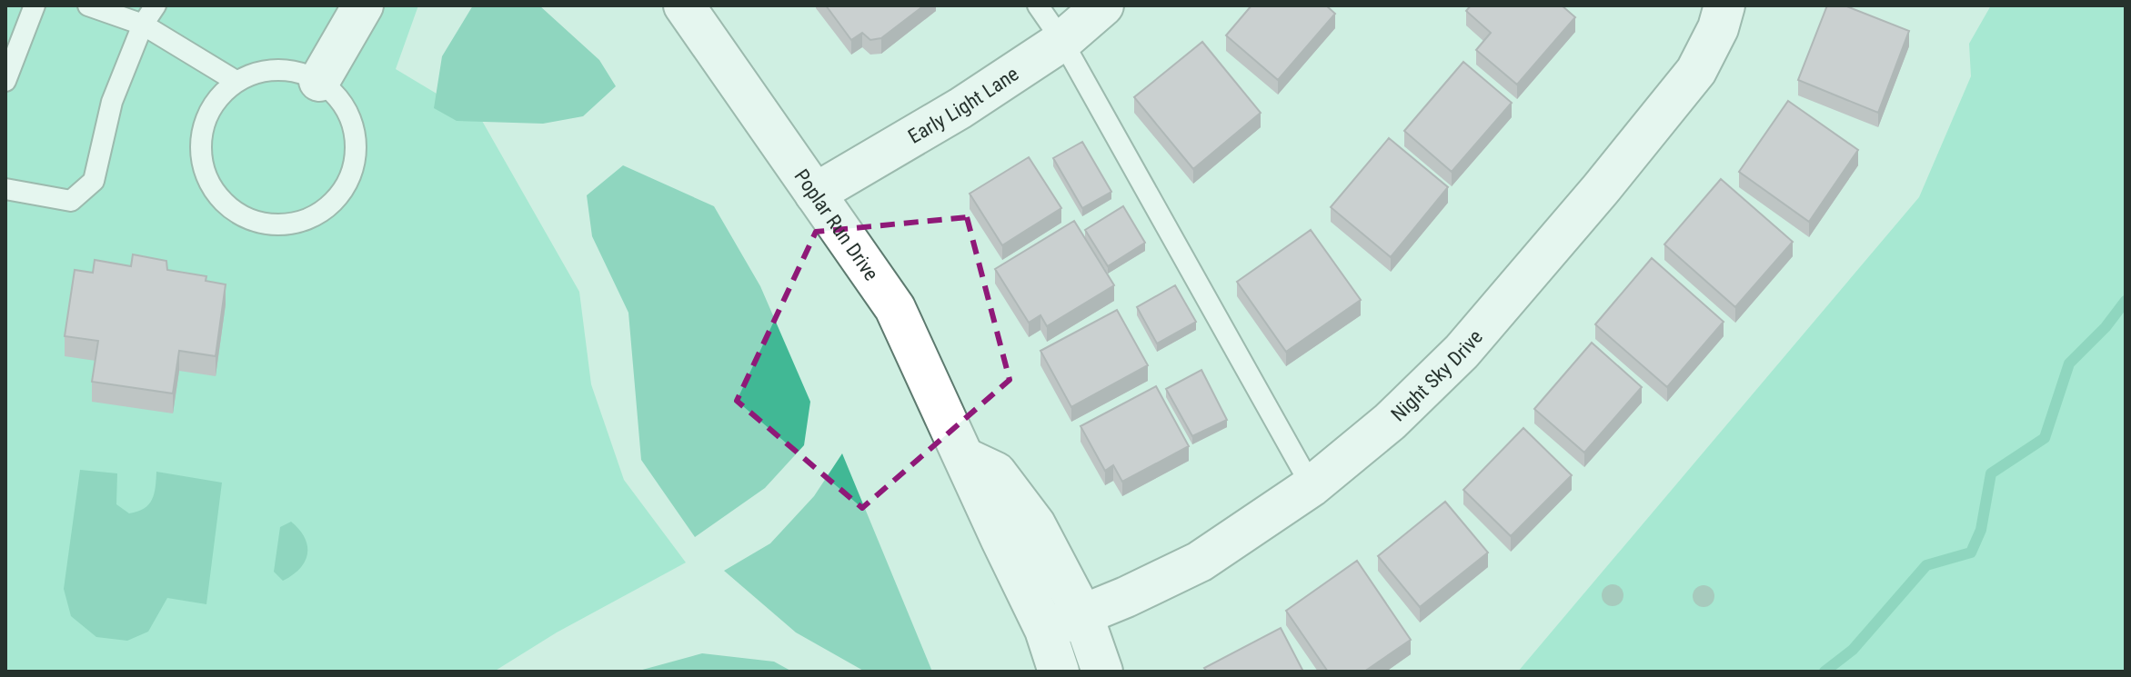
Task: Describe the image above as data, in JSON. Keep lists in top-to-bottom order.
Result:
{
  "streets": {
    "street": ["Early Light Lane", "Poplar Run Drive", "Night Sky Drive"]
  },
  "crossings": [
    ["Early Light Lane", "Poplar Run Drive"],
    ["Poplar Run Drive", "Night Sky Drive"]
  ]
}
